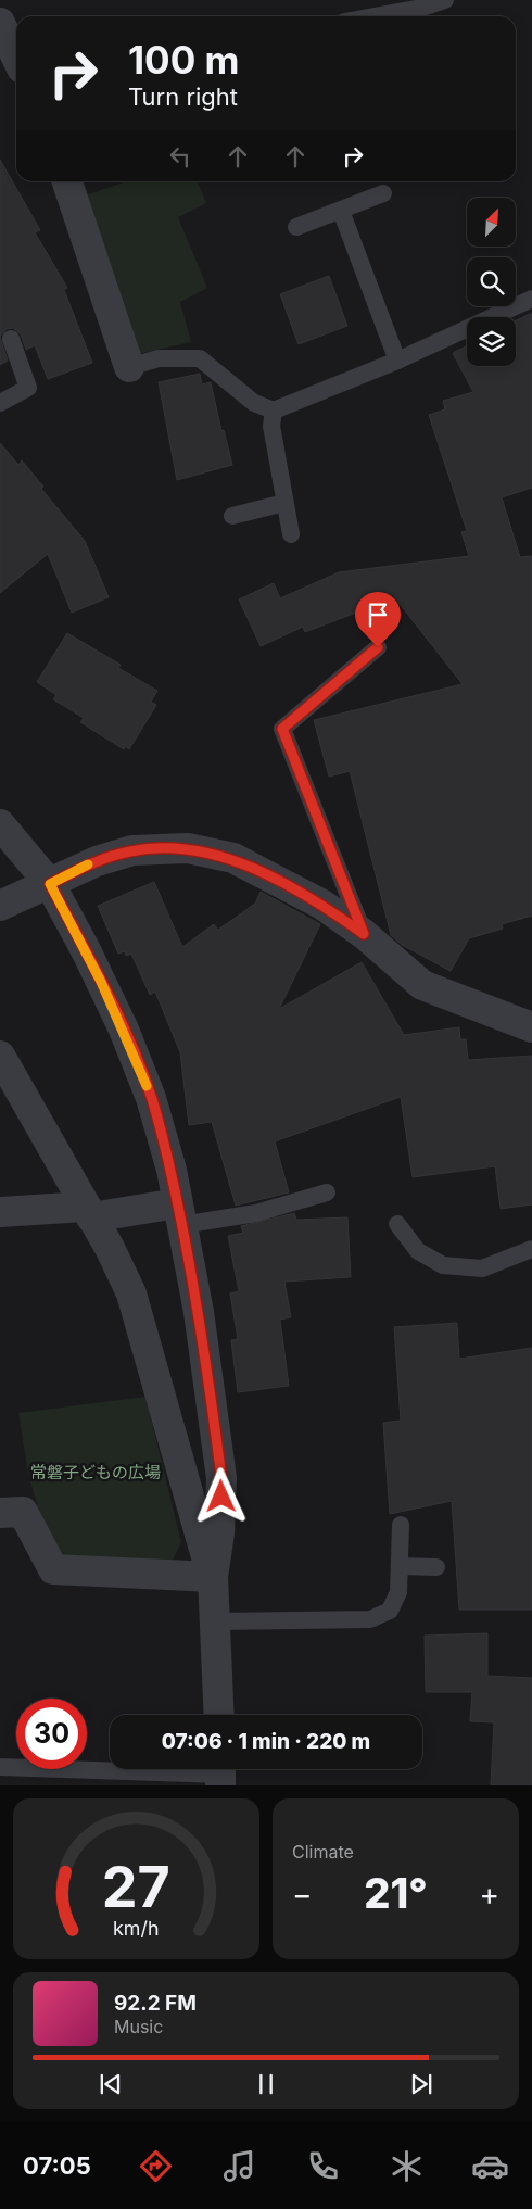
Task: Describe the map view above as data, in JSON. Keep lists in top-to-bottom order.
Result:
{
  "parks": ["常磐子どもの広場"],
  "north": "top right",
  "page": {
    "turn": ["100 m", "Turn right"],
    "limit": "30",
    "trip": "07:06 · 1 min · 220 m",
    "tile": "Climate",
    "heat": ["−", "21°", "+"],
    "song": ["92.2 FM", "Music"],
    "tabs": "07:05",
    "gauge": ["27", "km/h"]
  }
}
